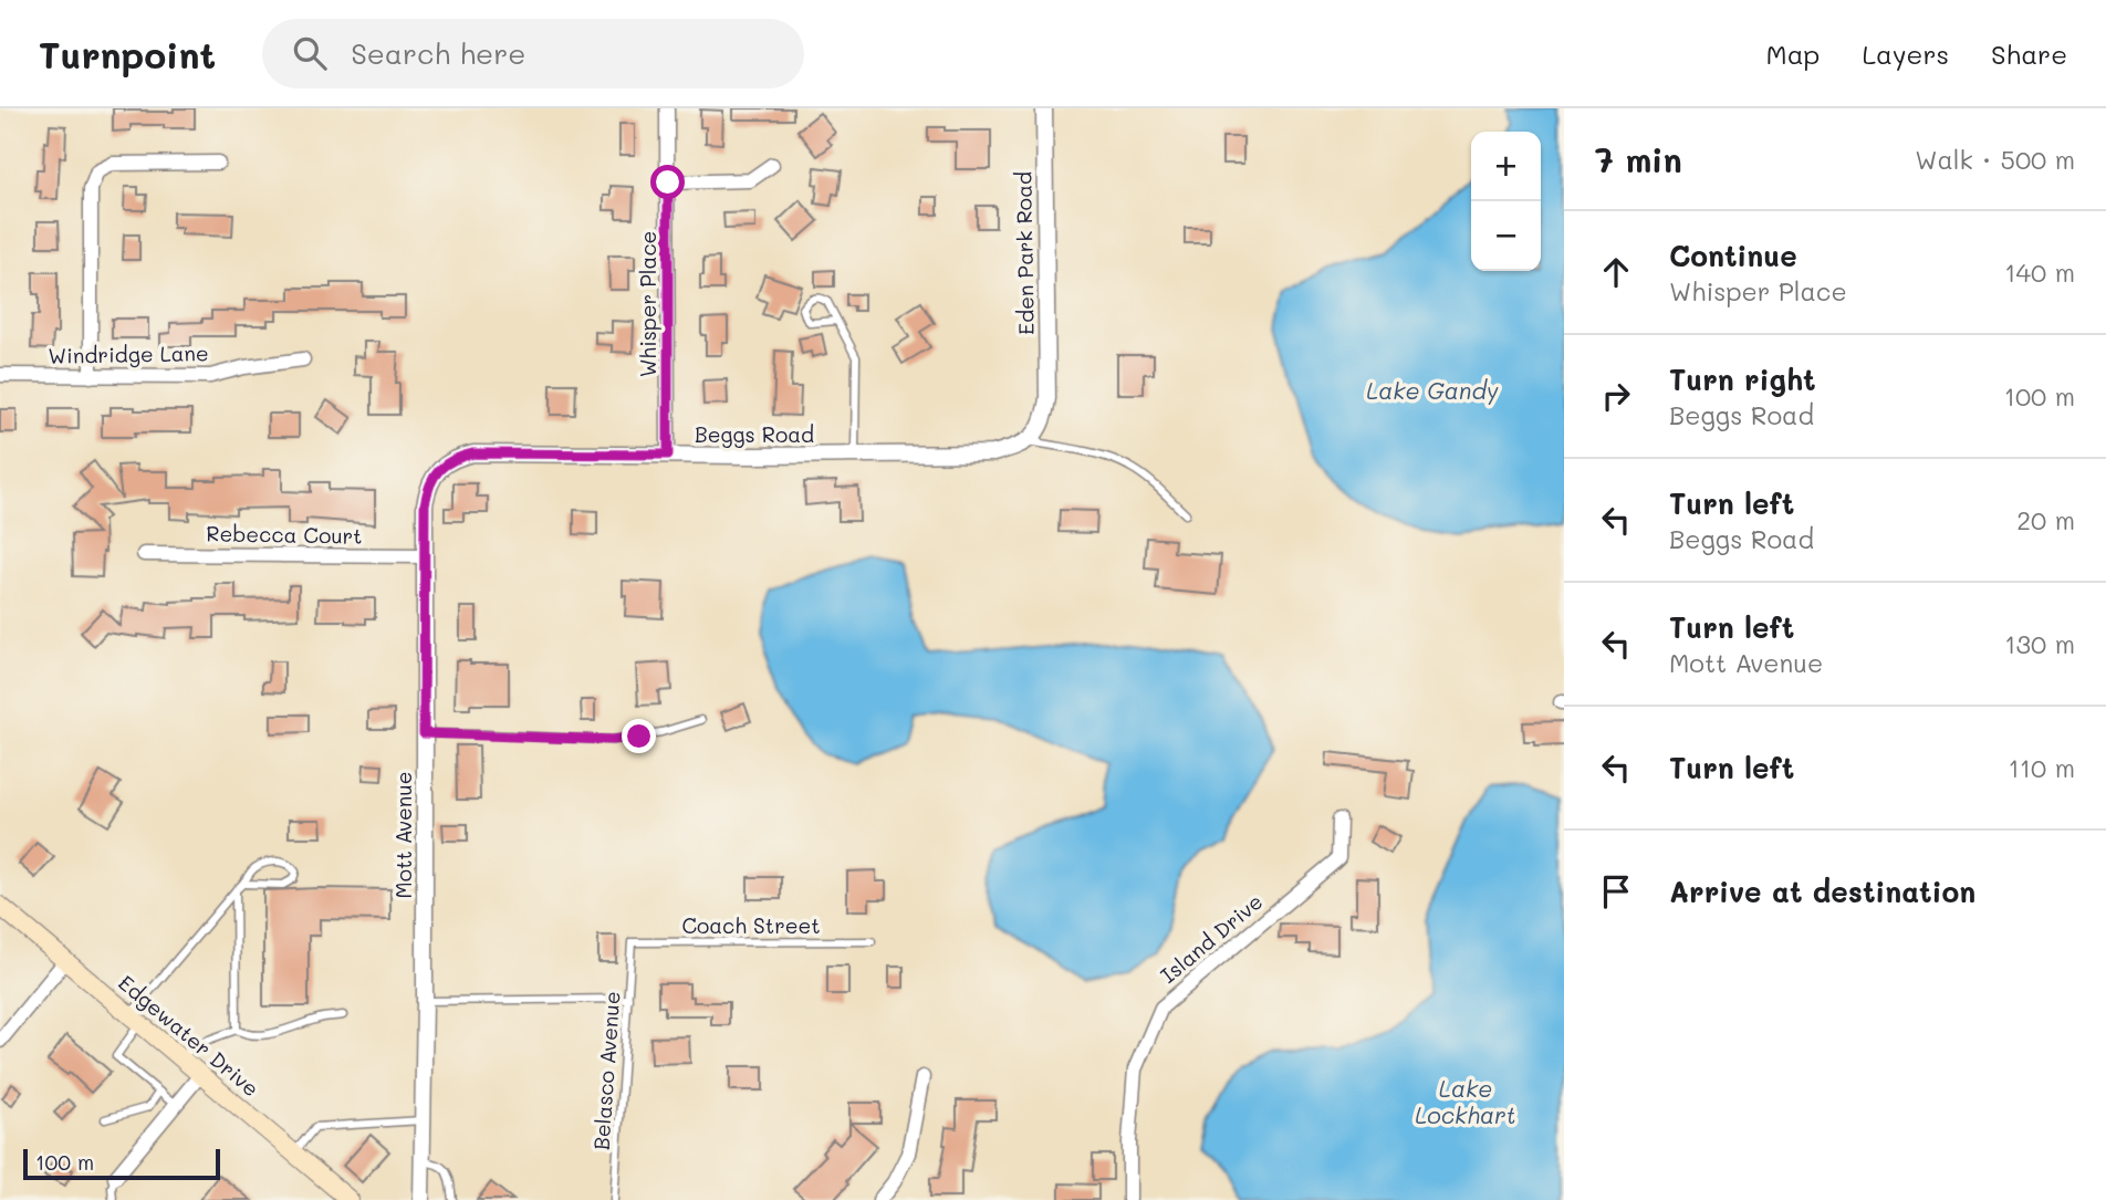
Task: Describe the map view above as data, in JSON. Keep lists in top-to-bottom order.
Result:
{
  "streets": {
    "main road": ["Edgewater Drive"],
    "street": [
      "Eden Park Road",
      "Whisper Place",
      "Windridge Lane",
      "Beggs Road",
      "Rebecca Court",
      "Mott Avenue",
      "Island Drive"
    ],
    "lane": ["Coach Street", "Belasco Avenue"]
  },
  "crossings": [
    ["Eden Park Road", "Beggs Road"],
    ["Whisper Place", "Beggs Road"],
    ["Beggs Road", "Mott Avenue"],
    ["Rebecca Court", "Mott Avenue"],
    ["Coach Street", "Belasco Avenue"]
  ],
  "water": ["Lake Gandy", "Lake Lockhart"],
  "scale_bar": "100 m",
  "page": {
    "header": "Turnpoint",
    "search": "Search here",
    "nav": ["Map", "Layers", "Share"],
    "heading": ["7 min", "Walk · 500 m"],
    "map_buttons": ["+", "−"],
    "list": [
      ["Continue", "Whisper Place", "140 m"],
      ["Turn right", "Beggs Road", "100 m"],
      ["Turn left", "Beggs Road", "20 m"],
      ["Turn left", "Mott Avenue", "130 m"],
      ["Turn left", "110 m"],
      "Arrive at destination"
    ],
    "scale": "100 m"
  }
}
